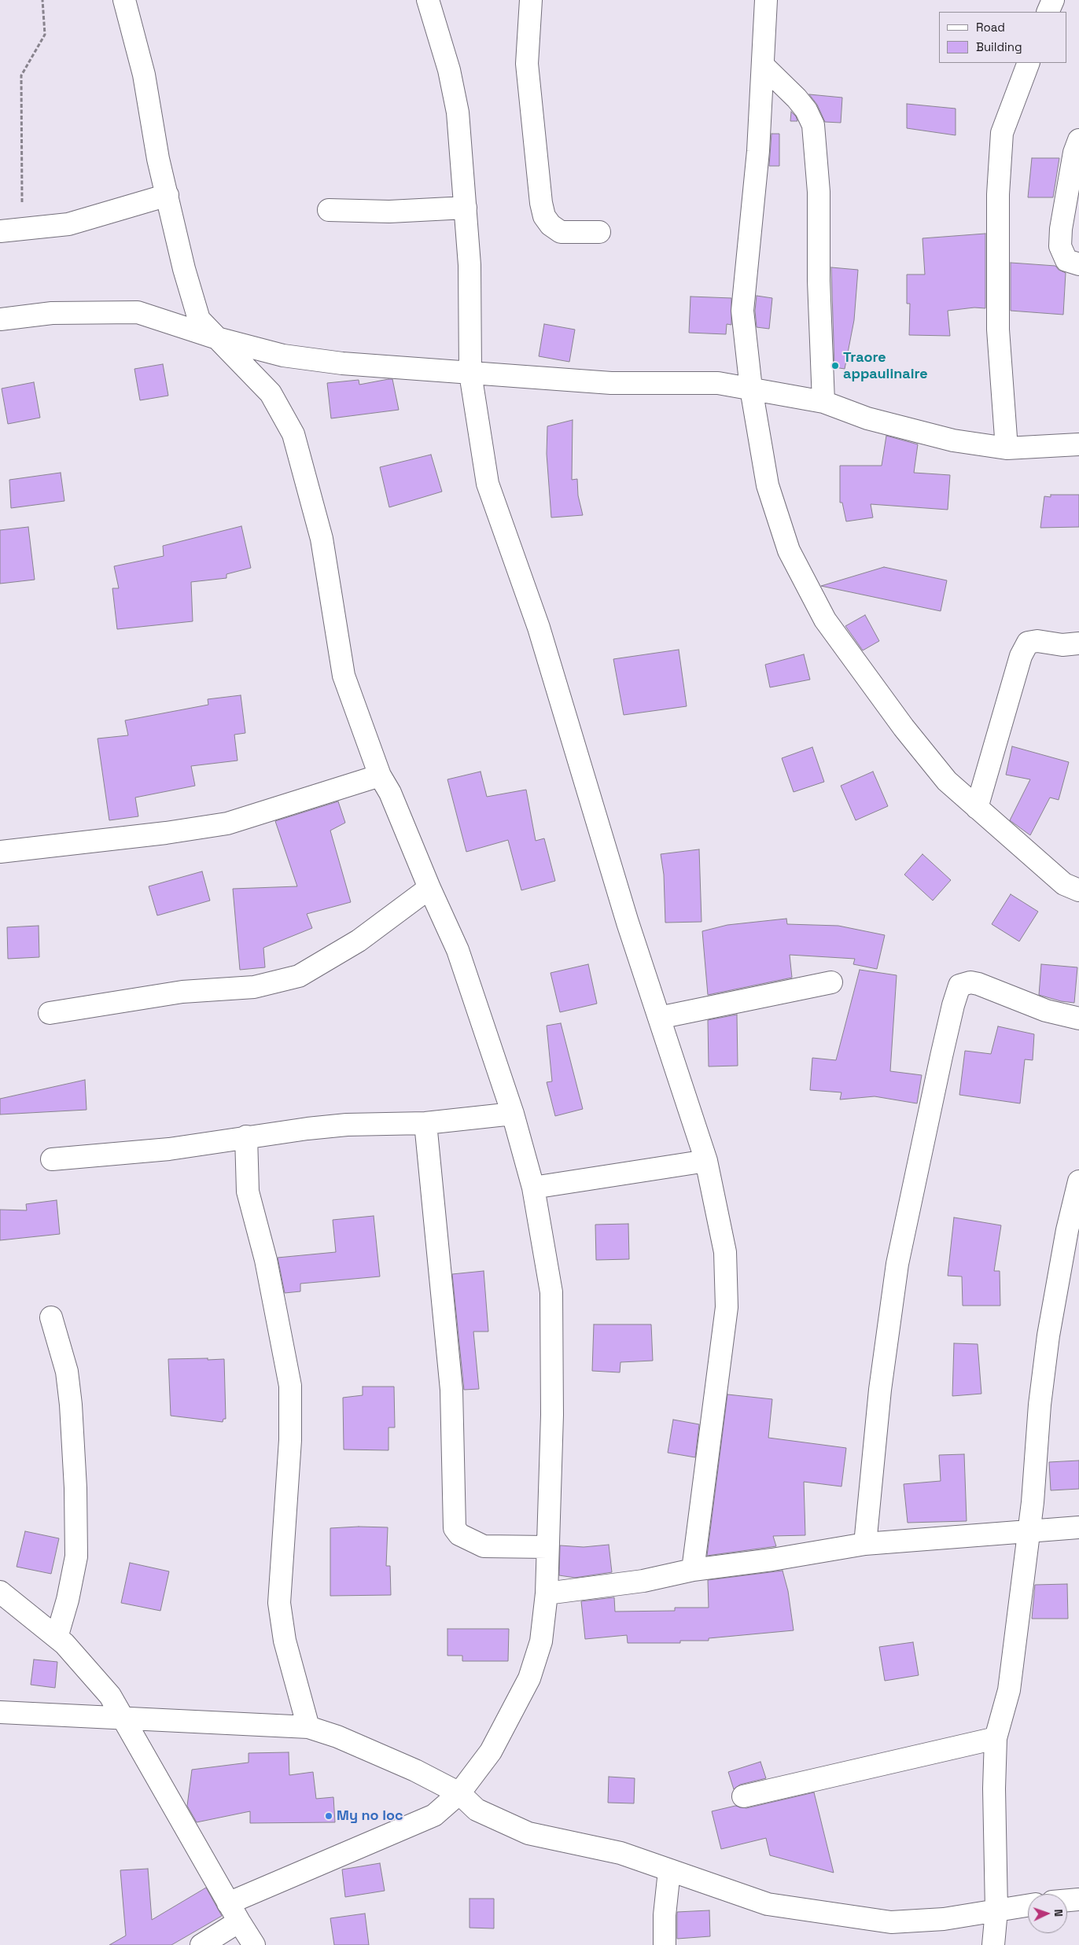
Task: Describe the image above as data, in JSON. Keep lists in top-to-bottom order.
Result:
{
  "places": ["Traore appaulinaire", "My no loc"],
  "legend": ["Road", "Building"],
  "north": "right"
}
